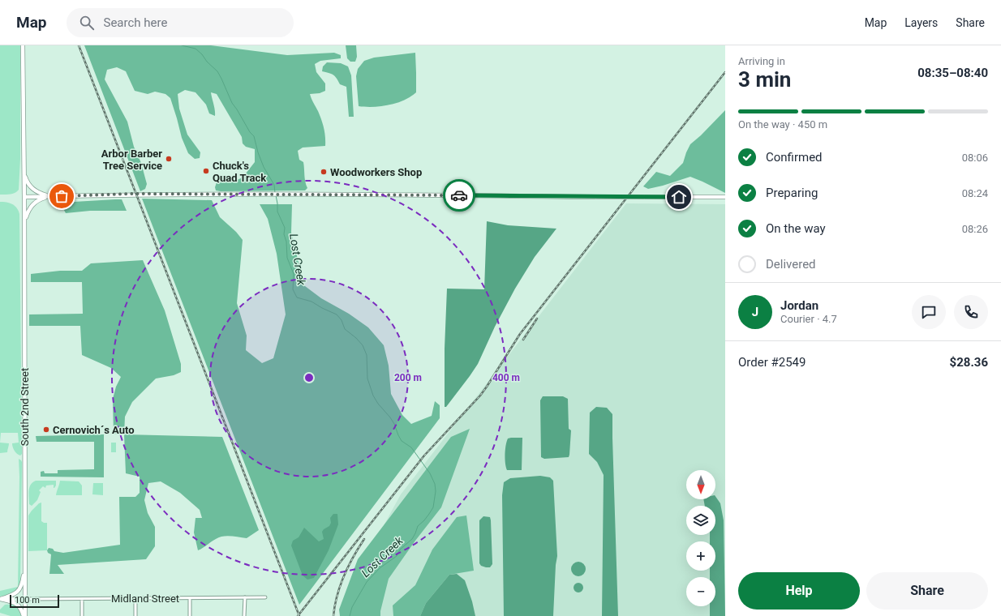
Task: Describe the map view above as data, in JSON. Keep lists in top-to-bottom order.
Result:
{
  "streets": {
    "main road": ["South 2nd Street"],
    "street": ["Midland Street"]
  },
  "crossings": [
    ["South 2nd Street", "Midland Street"]
  ],
  "water": ["Lost Creek"],
  "places": [
    "Arbor Barber Tree Service",
    "Chuck's Quad Track",
    "Woodworkers Shop",
    "Cernovich´s Auto"
  ],
  "scale_bar": "100 m",
  "north": "bottom",
  "page": {
    "header": "Map",
    "search": "Search here",
    "nav": ["Map", "Layers", "Share"],
    "heading": ["3 min", "Arriving in", "08:35–08:40"],
    "panel": [
      "Jordan",
      "Courier · 4.7",
      "Order #2549",
      "$28.36"
    ],
    "bar": "On the way · 450 m",
    "list": [
      ["Confirmed", "08:06"],
      ["Preparing", "08:24"],
      ["On the way", "08:26"],
      "Delivered"
    ],
    "round": "J",
    "map_buttons": ["+", "−"],
    "buttons": ["Help", "Share"],
    "scale": "100 m"
  },
  "rings": ["200 m", "400 m"]
}
